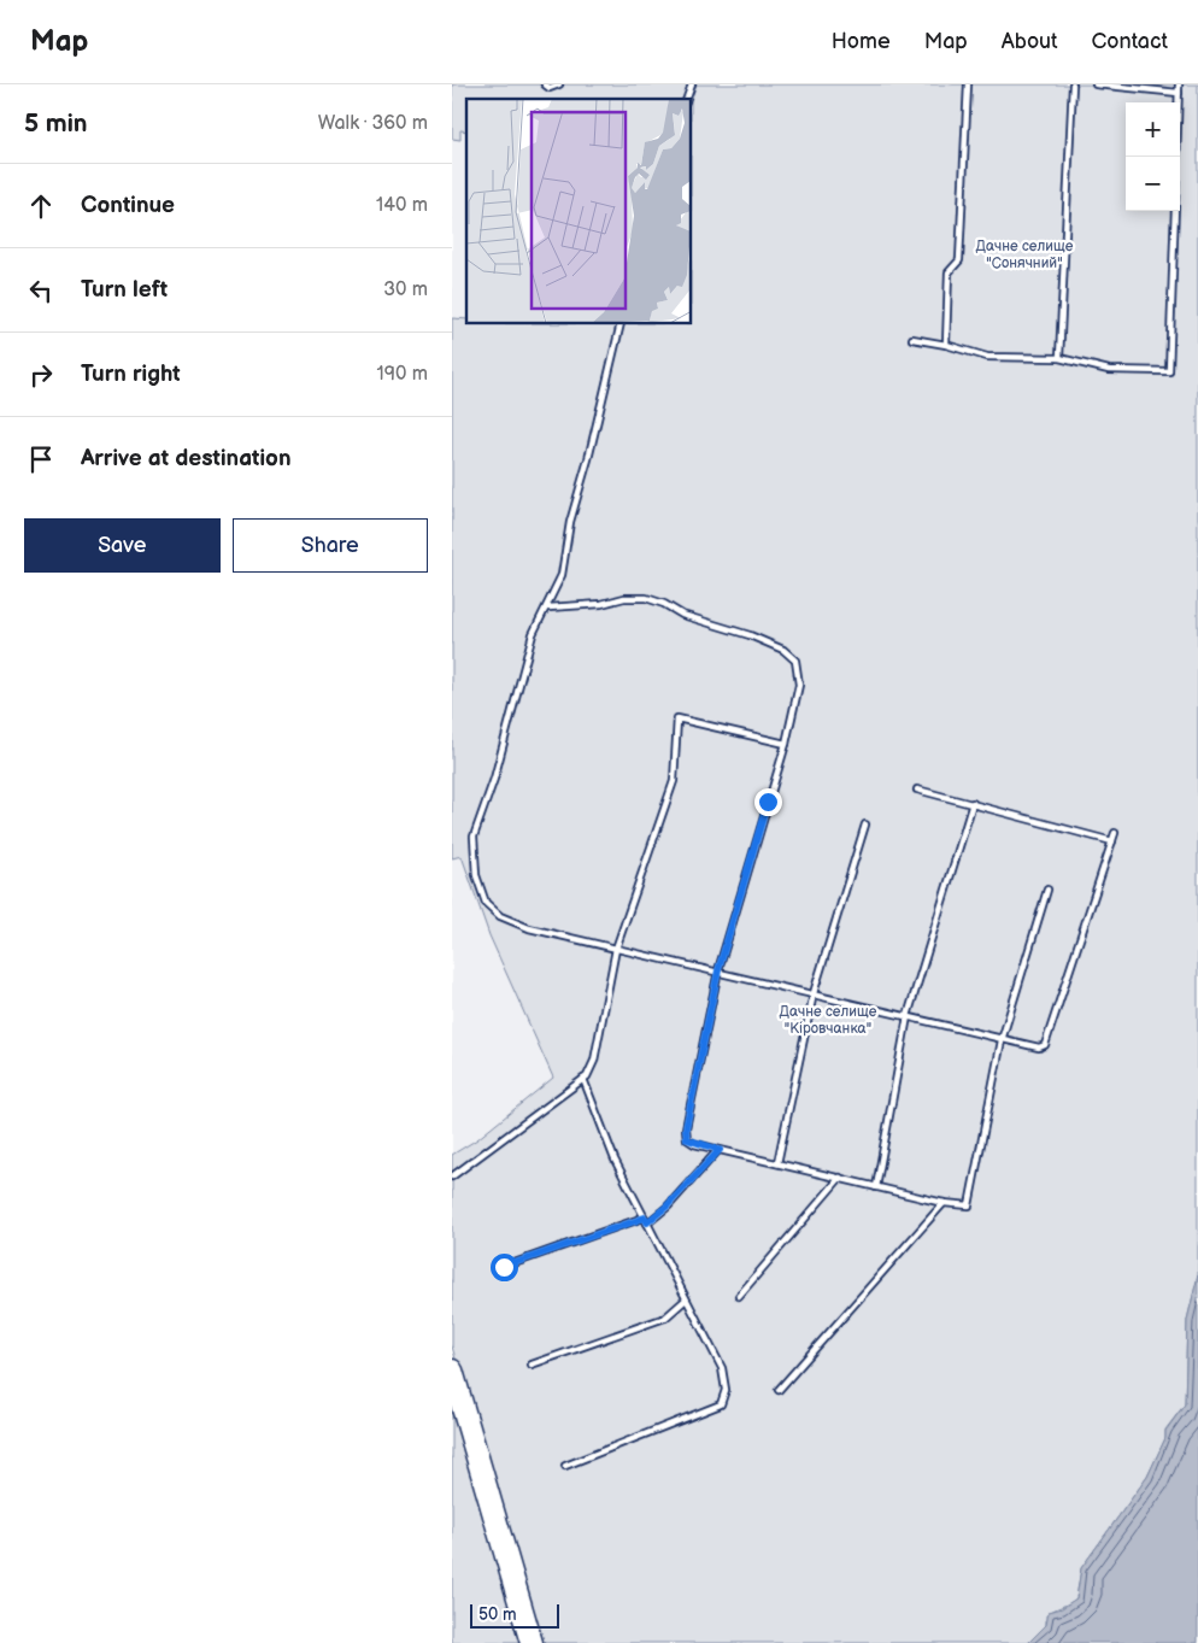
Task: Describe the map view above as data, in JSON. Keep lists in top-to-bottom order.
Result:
{
  "parks": ["Дачне селище \"Сонячний\"", "Дачне селище \"Кіровчанка\""],
  "scale_bar": "50 m",
  "page": {
    "header": "Map",
    "nav": [
      "Home",
      "Map",
      "About",
      "Contact"
    ],
    "heading": ["5 min", "Walk · 360 m"],
    "map_buttons": ["+", "−"],
    "list": [
      ["Continue", "140 m"],
      ["Turn left", "30 m"],
      ["Turn right", "190 m"],
      "Arrive at destination"
    ],
    "buttons": ["Save", "Share"],
    "scale": "50 m"
  }
}
